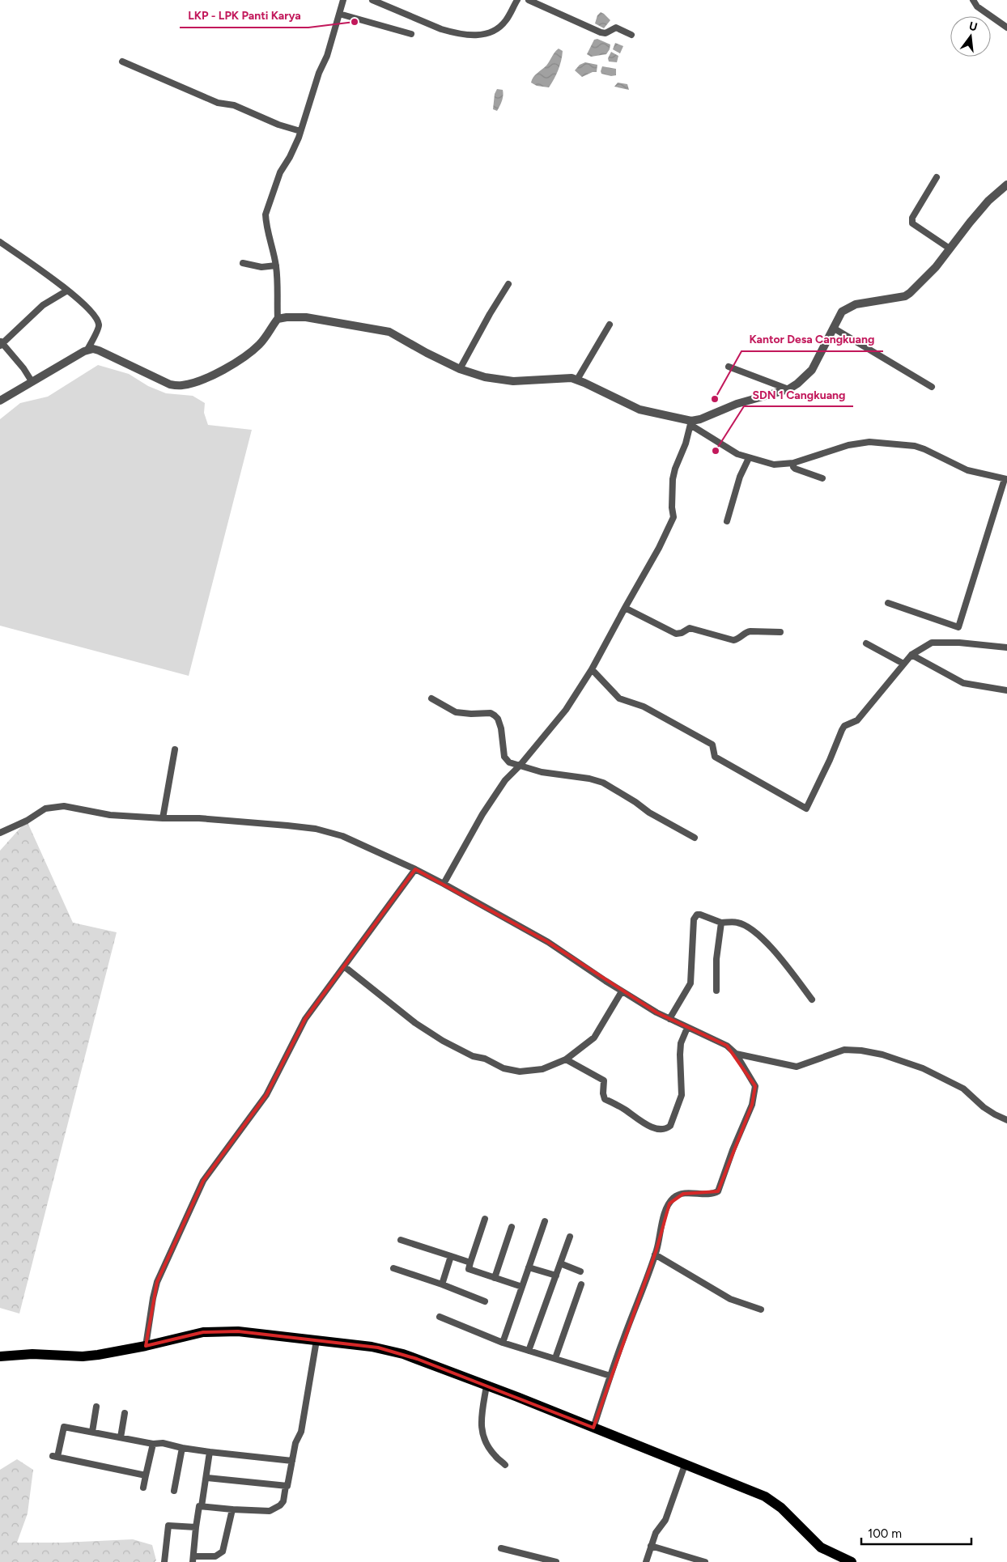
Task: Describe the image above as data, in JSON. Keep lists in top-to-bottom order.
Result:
{
  "places": ["LKP - LPK Panti Karya", "Kantor Desa Cangkuang", "SDN 1 Cangkuang"],
  "scale_bar": "100 m",
  "north": "top"
}
